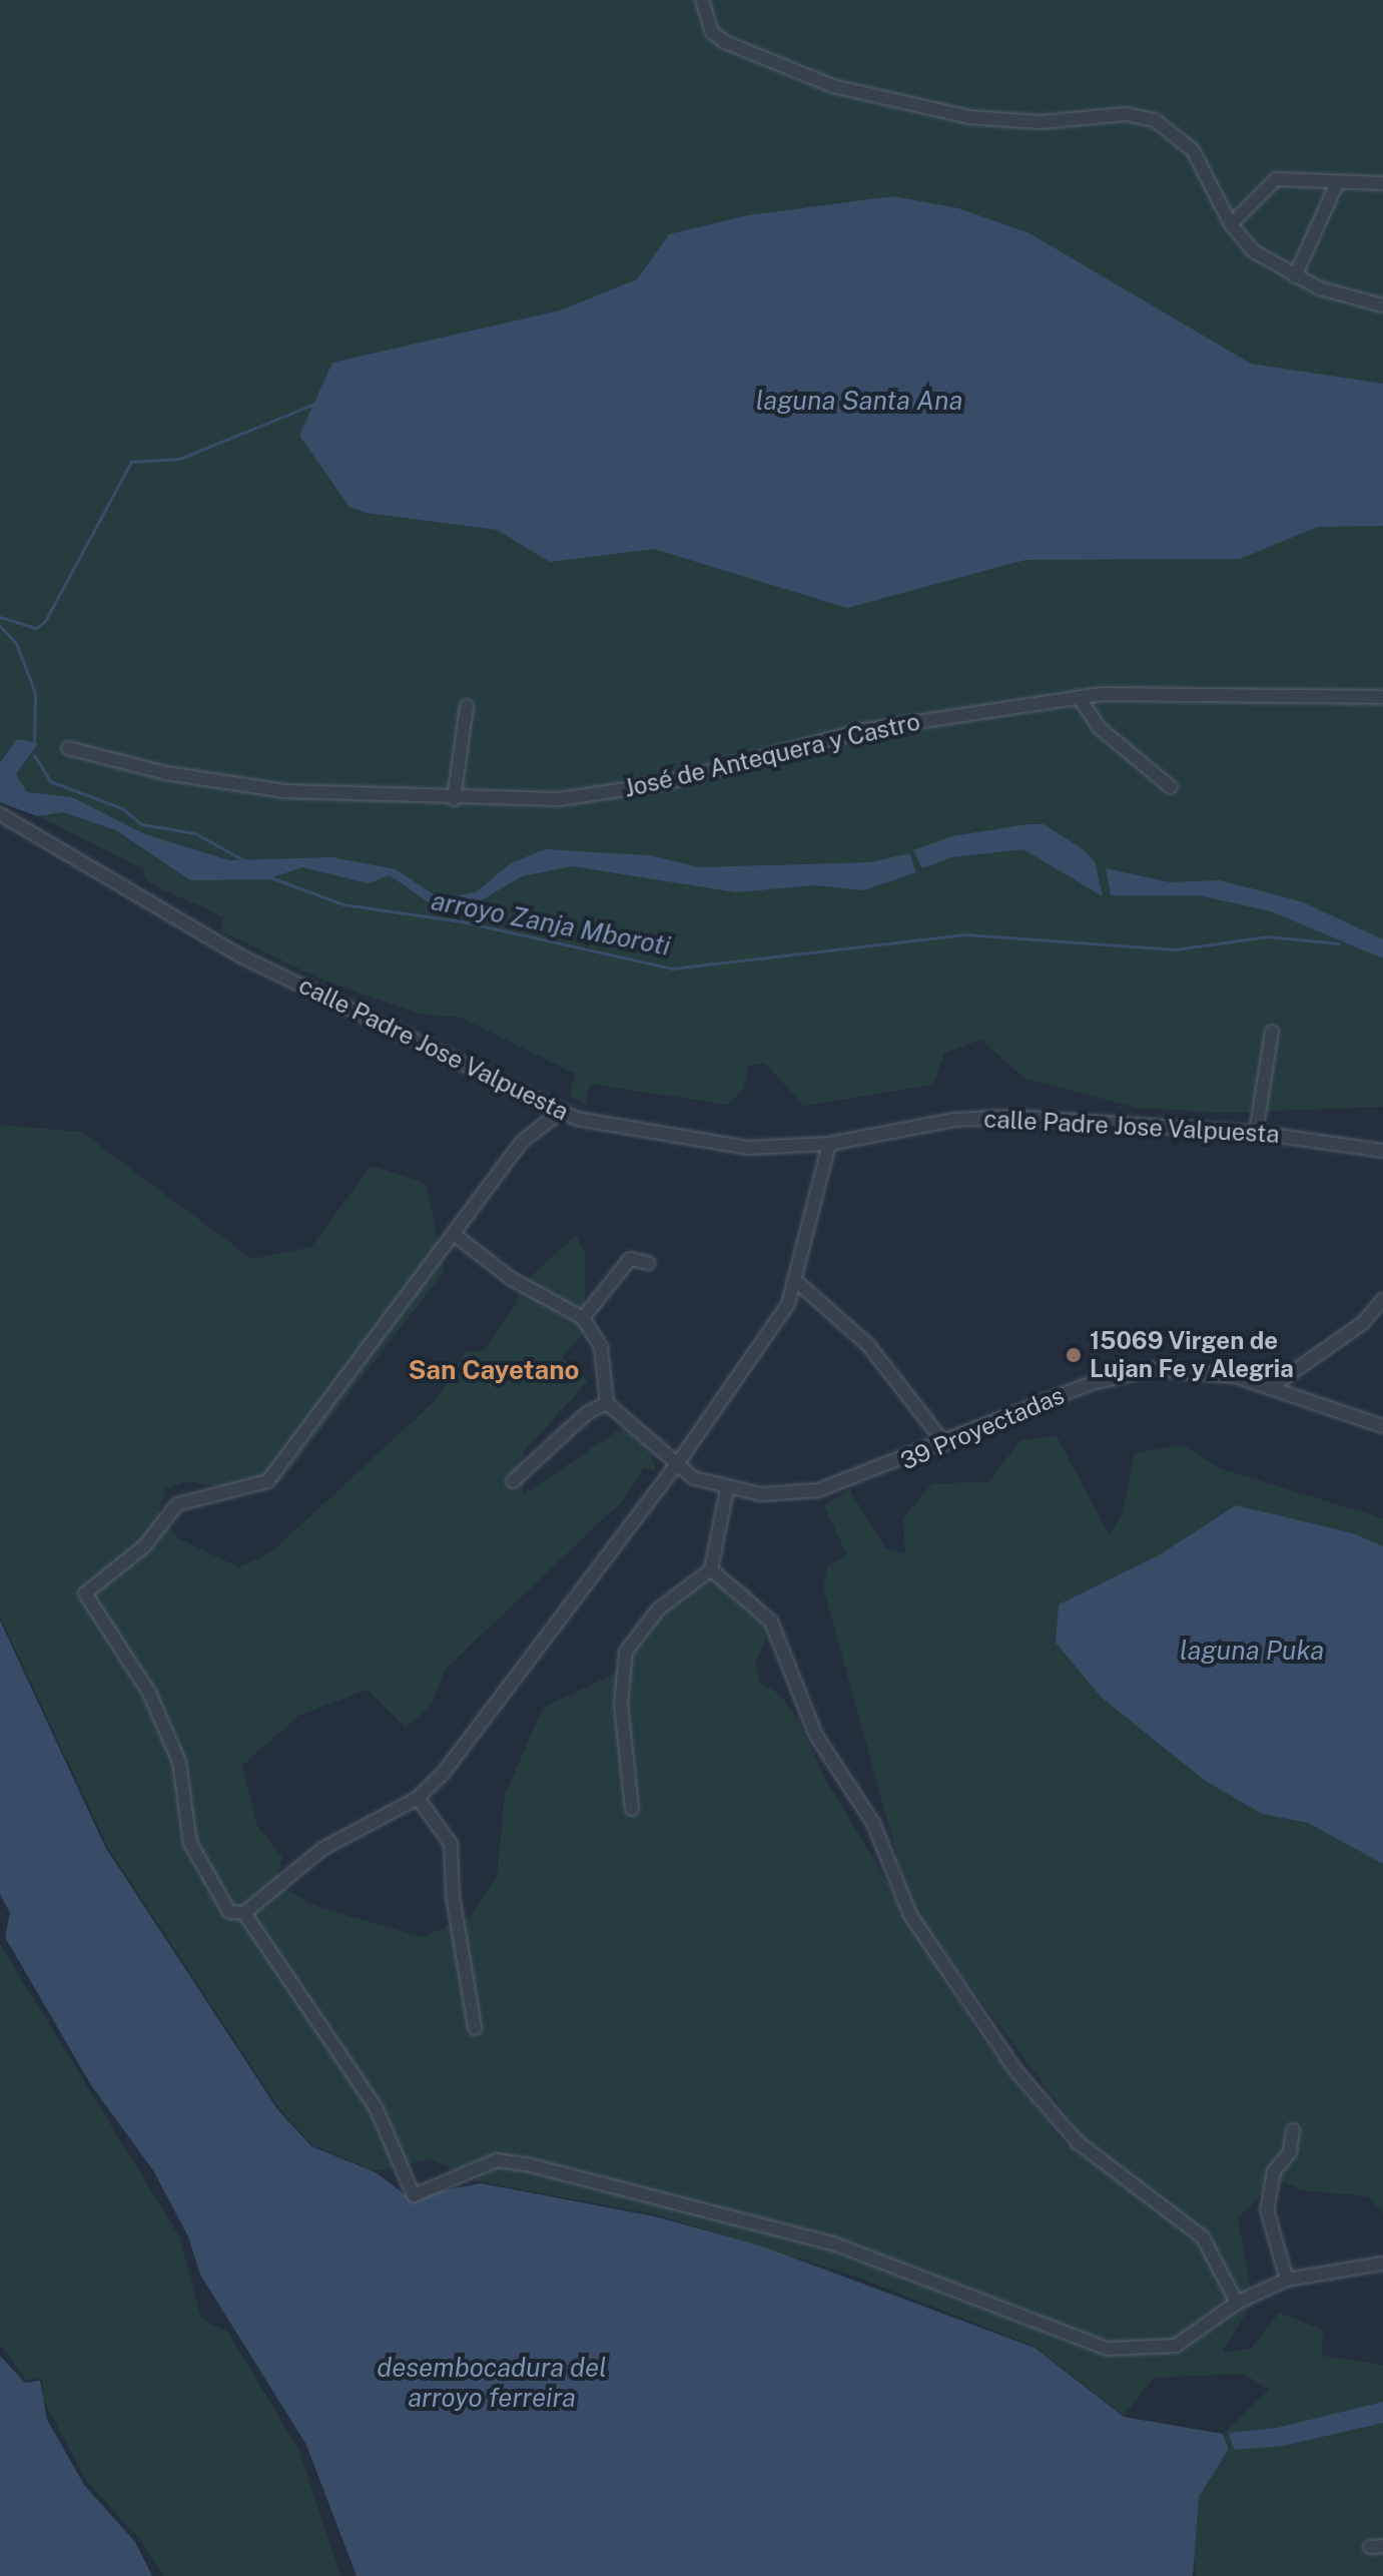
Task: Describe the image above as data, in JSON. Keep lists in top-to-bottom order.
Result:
{
  "streets": {
    "street": ["José de Antequera y Castro", "calle Padre Jose Valpuesta", "39 Proyectadas"]
  },
  "districts": ["San Cayetano"],
  "water": [
    "laguna Santa Ana",
    "arroyo Zanja Mboroti",
    "laguna Puka",
    "desembocadura del arroyo ferreira"
  ],
  "places": ["15069 Virgen de Lujan Fe y Alegria"]
}
